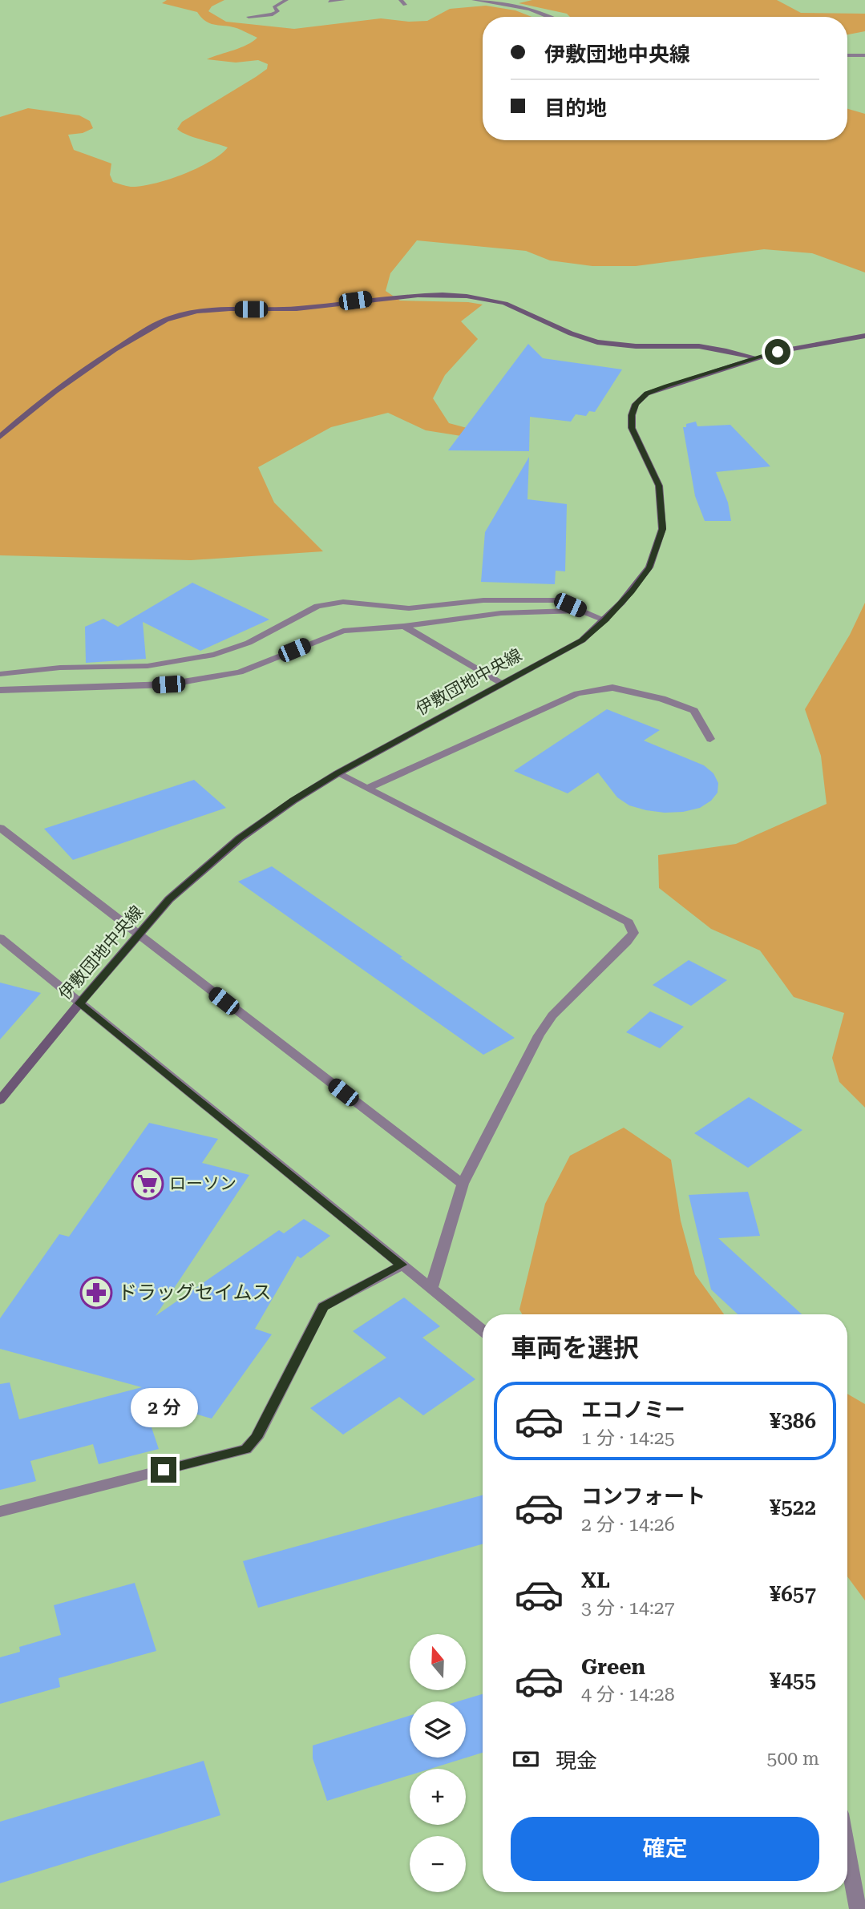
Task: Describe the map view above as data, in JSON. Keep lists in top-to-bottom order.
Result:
{
  "streets": {
    "street": ["伊敷団地中央線"]
  },
  "places": {
    "supermarket": ["ローソン"],
    "pharmacy": ["ドラッグセイムス"]
  },
  "north": "top",
  "page": {
    "banner": ["伊敷団地中央線", "目的地"],
    "heading": "車両を選択",
    "list": [
      {
        "name": "エコノミー",
        "note": "1 分 · 14:25",
        "value": "¥386"
      },
      {
        "name": "コンフォート",
        "note": "2 分 · 14:26",
        "value": "¥522"
      },
      {
        "name": "XL",
        "note": "3 分 · 14:27",
        "value": "¥657"
      },
      {
        "name": "Green",
        "note": "4 分 · 14:28",
        "value": "¥455"
      }
    ],
    "bubble": "2 分",
    "map_buttons": ["+", "−"],
    "pay": ["現金", "500 m"],
    "buttons": "確定"
  }
}
